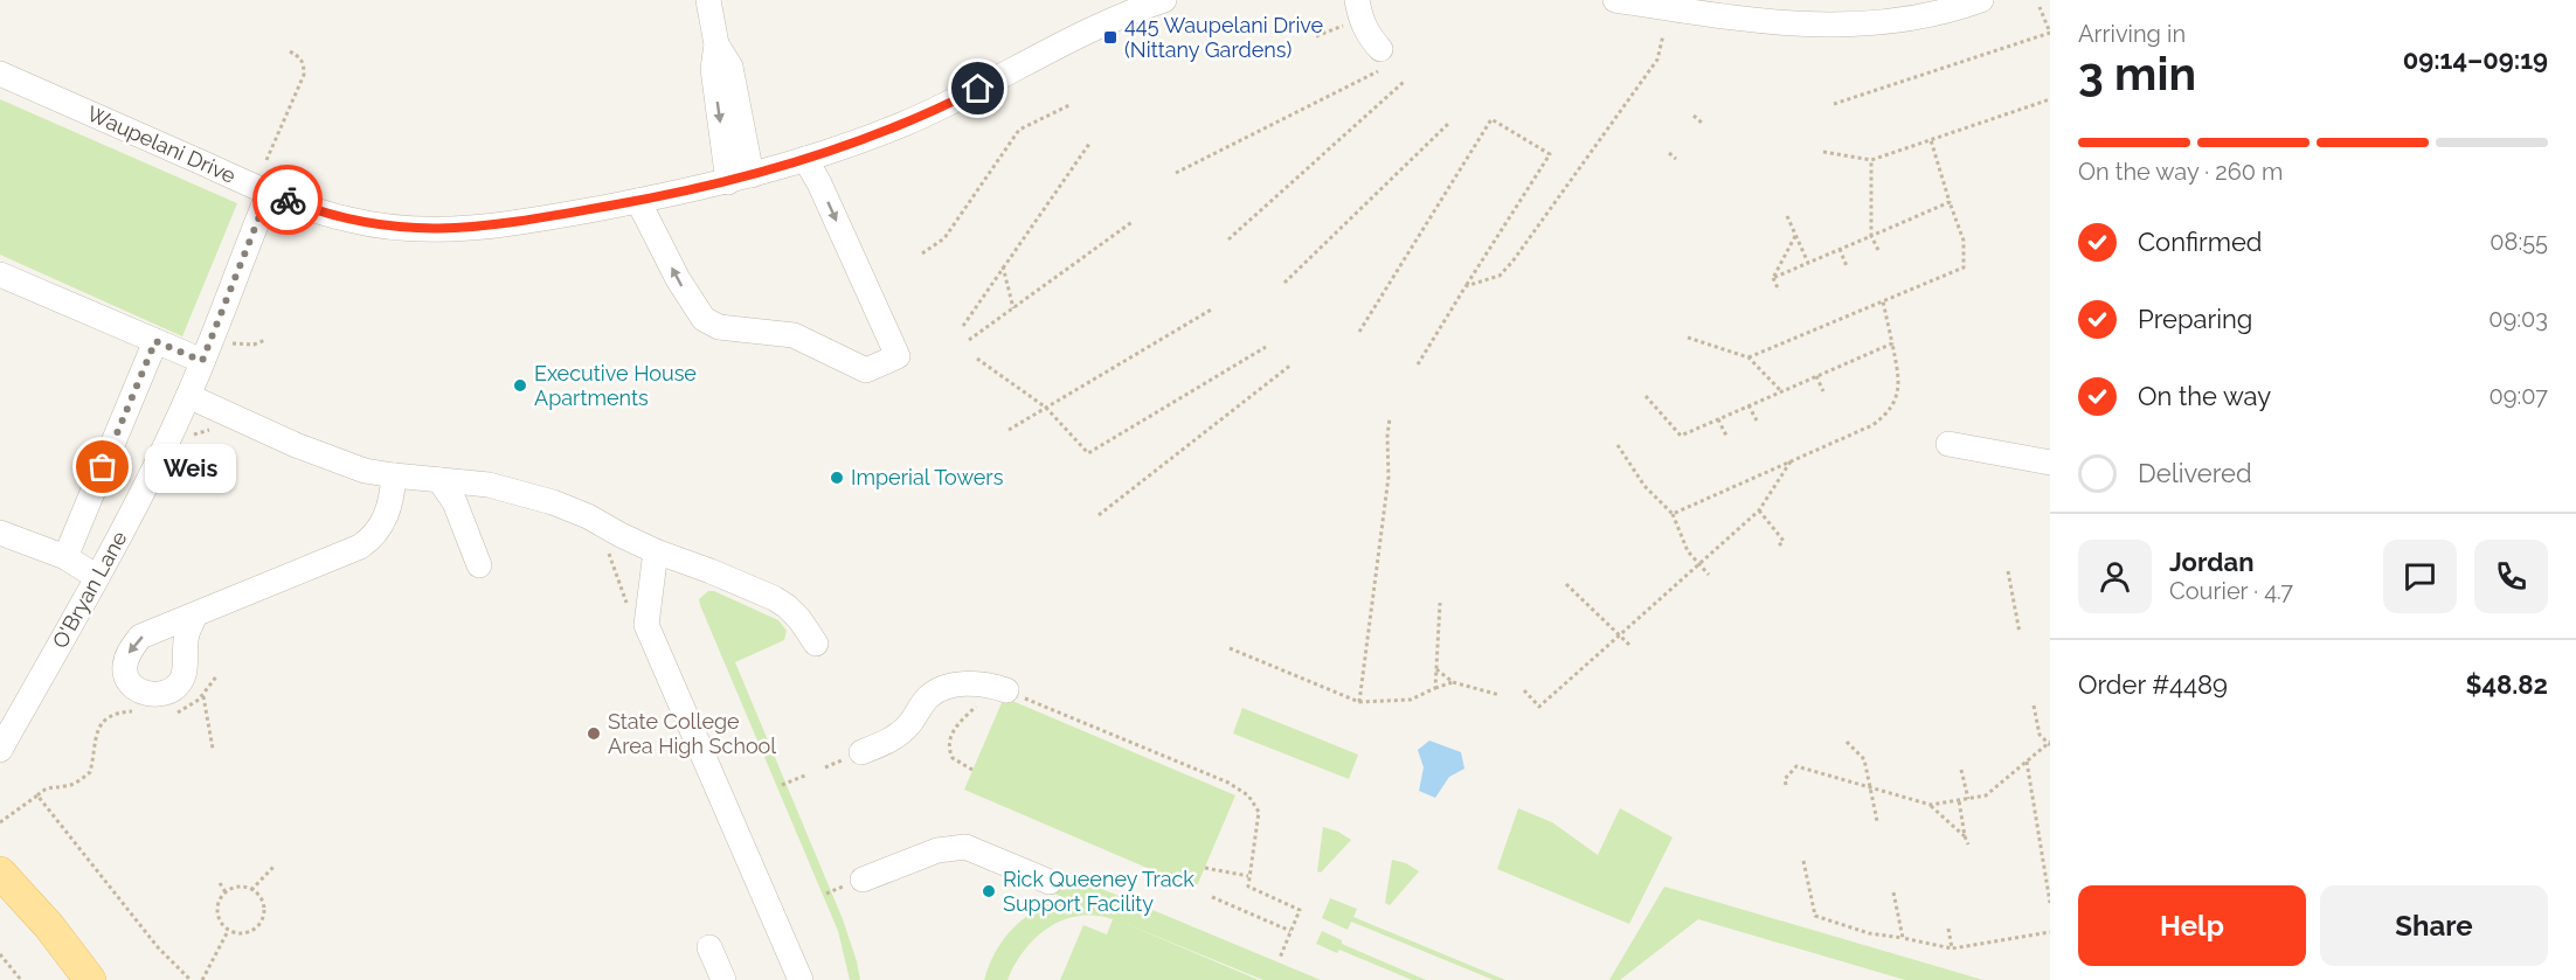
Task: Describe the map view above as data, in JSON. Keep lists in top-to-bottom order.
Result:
{
  "streets": {
    "street": ["Waupelani Drive", "O'Bryan Lane"]
  },
  "crossings": [
    ["Waupelani Drive", "O'Bryan Lane"]
  ],
  "places": {
    "transit": ["445 Waupelani Drive (Nittany Gardens)"],
    "other": [
      "Executive House Apartments",
      "Weis",
      "Imperial Towers",
      "State College Area High School",
      "Rick Queeney Track Support Facility"
    ]
  },
  "page": {
    "heading": ["3 min", "Arriving in", "09:14–09:19"],
    "panel": [
      "Jordan",
      "Courier · 4.7",
      "Order #4489",
      "$48.82"
    ],
    "bar": "On the way · 260 m",
    "list": [
      ["Confirmed", "08:55"],
      ["Preparing", "09:03"],
      ["On the way", "09:07"],
      "Delivered"
    ],
    "bubble": "Weis",
    "buttons": ["Help", "Share"]
  }
}
